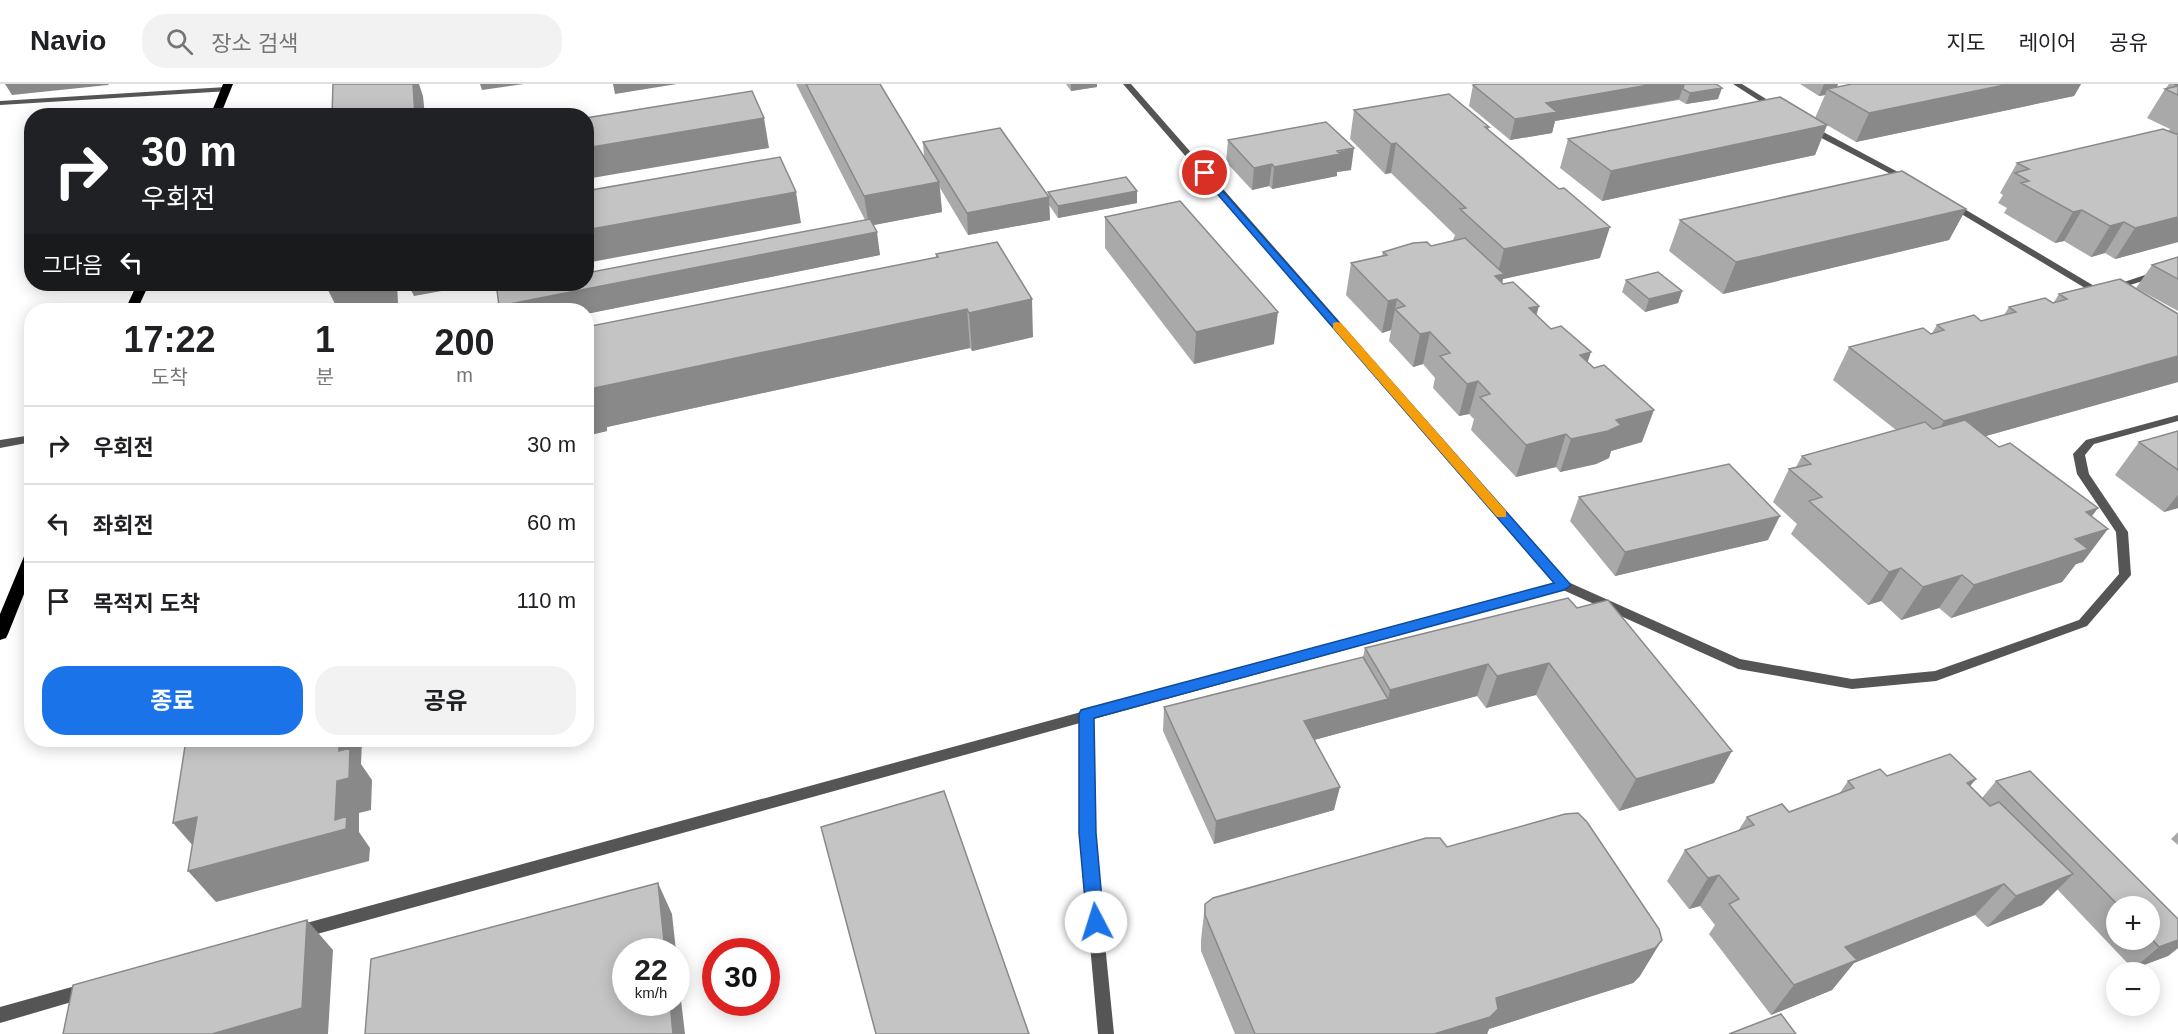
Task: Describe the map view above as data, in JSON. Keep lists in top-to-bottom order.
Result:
{
  "page": {
    "header": "Navio",
    "search": "장소 검색",
    "nav": ["지도", "레이어", "공유"],
    "turn": ["30 m", "우회전"],
    "then": "그다음",
    "eta": [
      "17:22",
      "도착",
      "1",
      "분",
      "200",
      "m"
    ],
    "list": [
      {
        "name": "우회전",
        "value": "30 m"
      },
      {
        "name": "좌회전",
        "value": "60 m"
      },
      {
        "name": "목적지 도착",
        "value": "110 m"
      }
    ],
    "buttons": ["종료", "공유"],
    "map_buttons": ["+", "−"],
    "speed": "22 km/h",
    "limit": "30"
  }
}
